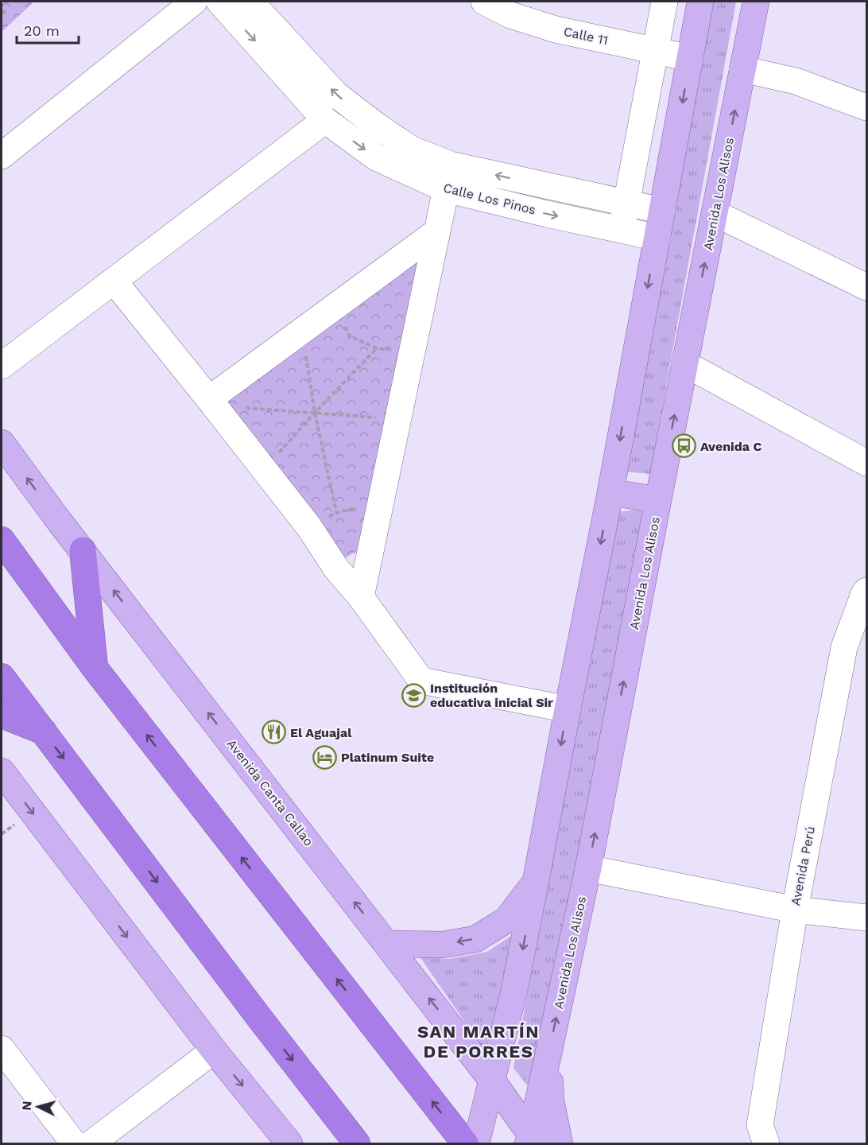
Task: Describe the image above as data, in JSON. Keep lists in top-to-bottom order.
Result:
{
  "streets": {
    "main road": ["Avenida Los Alisos", "Avenida Canta Callao"],
    "street": ["Calle 11", "Calle Los Pinos", "Avenida Perú"]
  },
  "crossings": [
    ["Avenida Los Alisos", "Avenida Canta Callao"]
  ],
  "districts": ["SAN MARTÍN DE PORRES"],
  "places": {
    "bus stop": ["Avenida C"],
    "school or university": ["Institución educativa inicial Sir"],
    "restaurant": ["El Aguajal"],
    "hotel": ["Platinum Suite"]
  },
  "scale_bar": "20 m",
  "north": "left"
}
